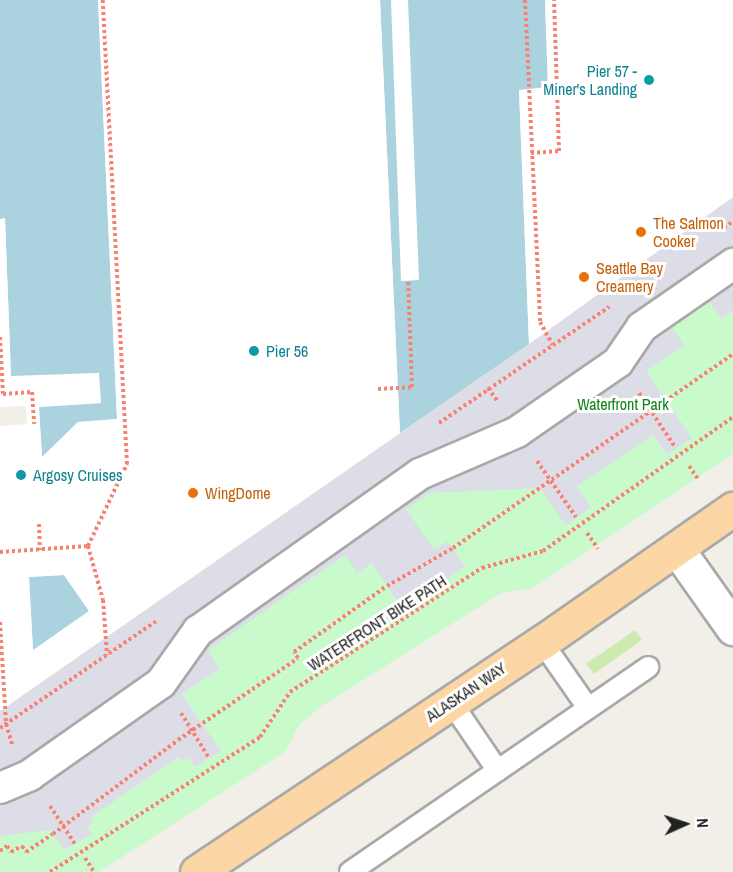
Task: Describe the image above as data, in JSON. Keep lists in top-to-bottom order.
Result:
{
  "streets": {
    "main road": ["ALASKAN WAY"],
    "path": ["WATERFRONT BIKE PATH"]
  },
  "parks": ["Waterfront Park"],
  "places": [
    "Pier 57 - Miner's Landing",
    "The Salmon Cooker",
    "Seattle Bay Creamery",
    "Pier 56",
    "Argosy Cruises",
    "WingDome"
  ],
  "north": "right"
}
